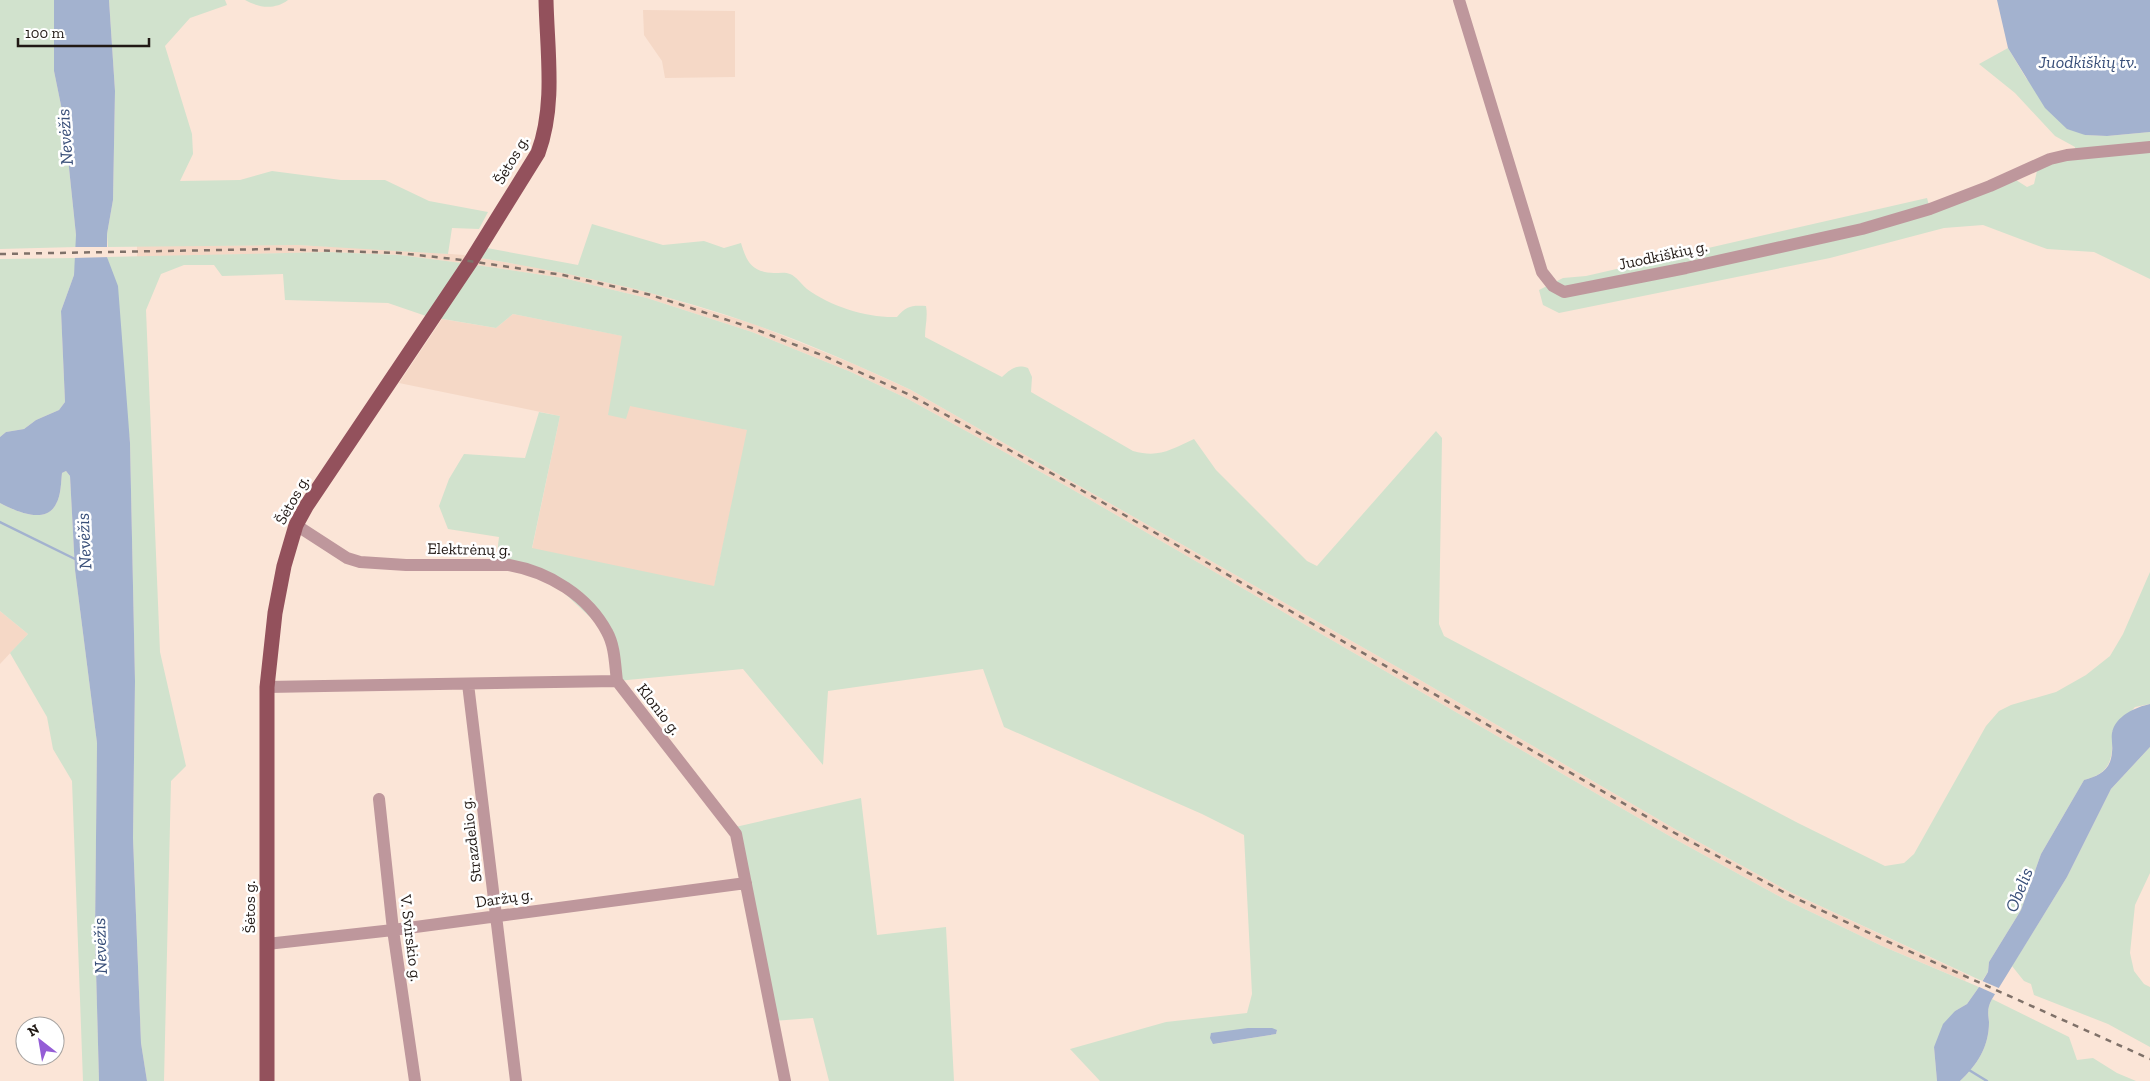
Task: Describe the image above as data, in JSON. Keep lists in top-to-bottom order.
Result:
{
  "streets": {
    "main road": ["Šėtos g."],
    "street": [
      "Juodkiškių g.",
      "Elektrėnų g.",
      "Klonio g.",
      "Strazdelio g.",
      "Daržų g.",
      "V. Svirskio g."
    ]
  },
  "crossings": [
    ["Šėtos g.", "Elektrėnų g."],
    ["Šėtos g.", "Klonio g."],
    ["Šėtos g.", "Daržų g."],
    ["Elektrėnų g.", "Klonio g."],
    ["Klonio g.", "Strazdelio g."],
    ["Klonio g.", "Daržų g."],
    ["Strazdelio g.", "Daržų g."],
    ["Daržų g.", "V. Svirskio g."]
  ],
  "water": ["Juodkiškių tv.", "Nevėžis", "Obelis"],
  "scale_bar": "100 m",
  "north": "top left"
}
